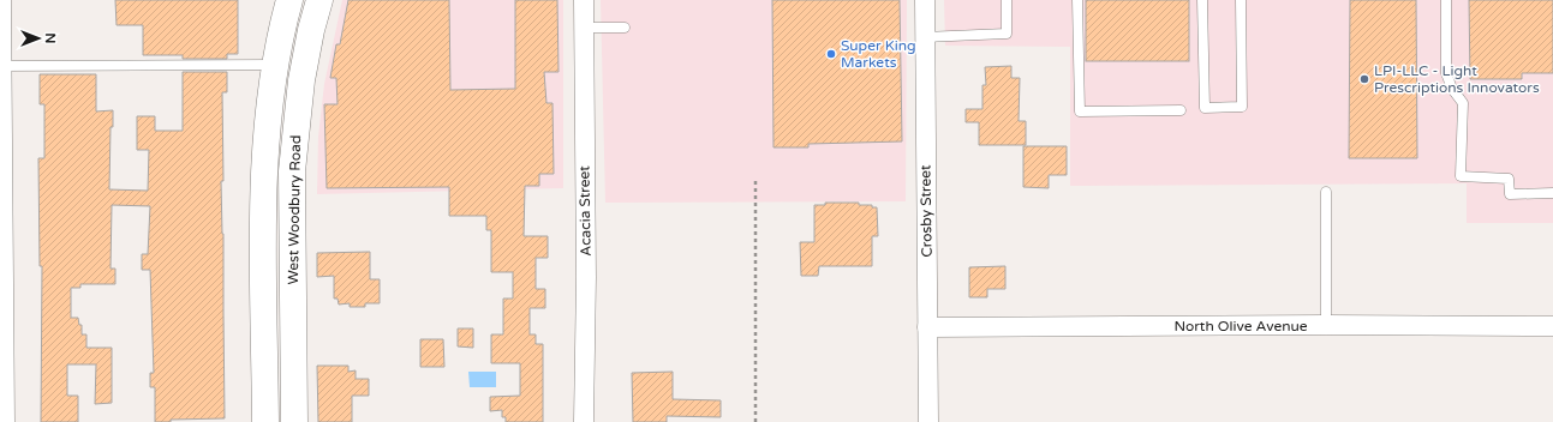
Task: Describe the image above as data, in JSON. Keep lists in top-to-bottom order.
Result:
{
  "streets": {
    "main road": ["West Woodbury Road"],
    "street": ["Acacia Street", "Crosby Street", "North Olive Avenue"]
  },
  "crossings": [
    ["Crosby Street", "North Olive Avenue"]
  ],
  "places": ["Super King Markets", "LPI-LLC - Light Prescriptions Innovators"],
  "north": "right"
}
